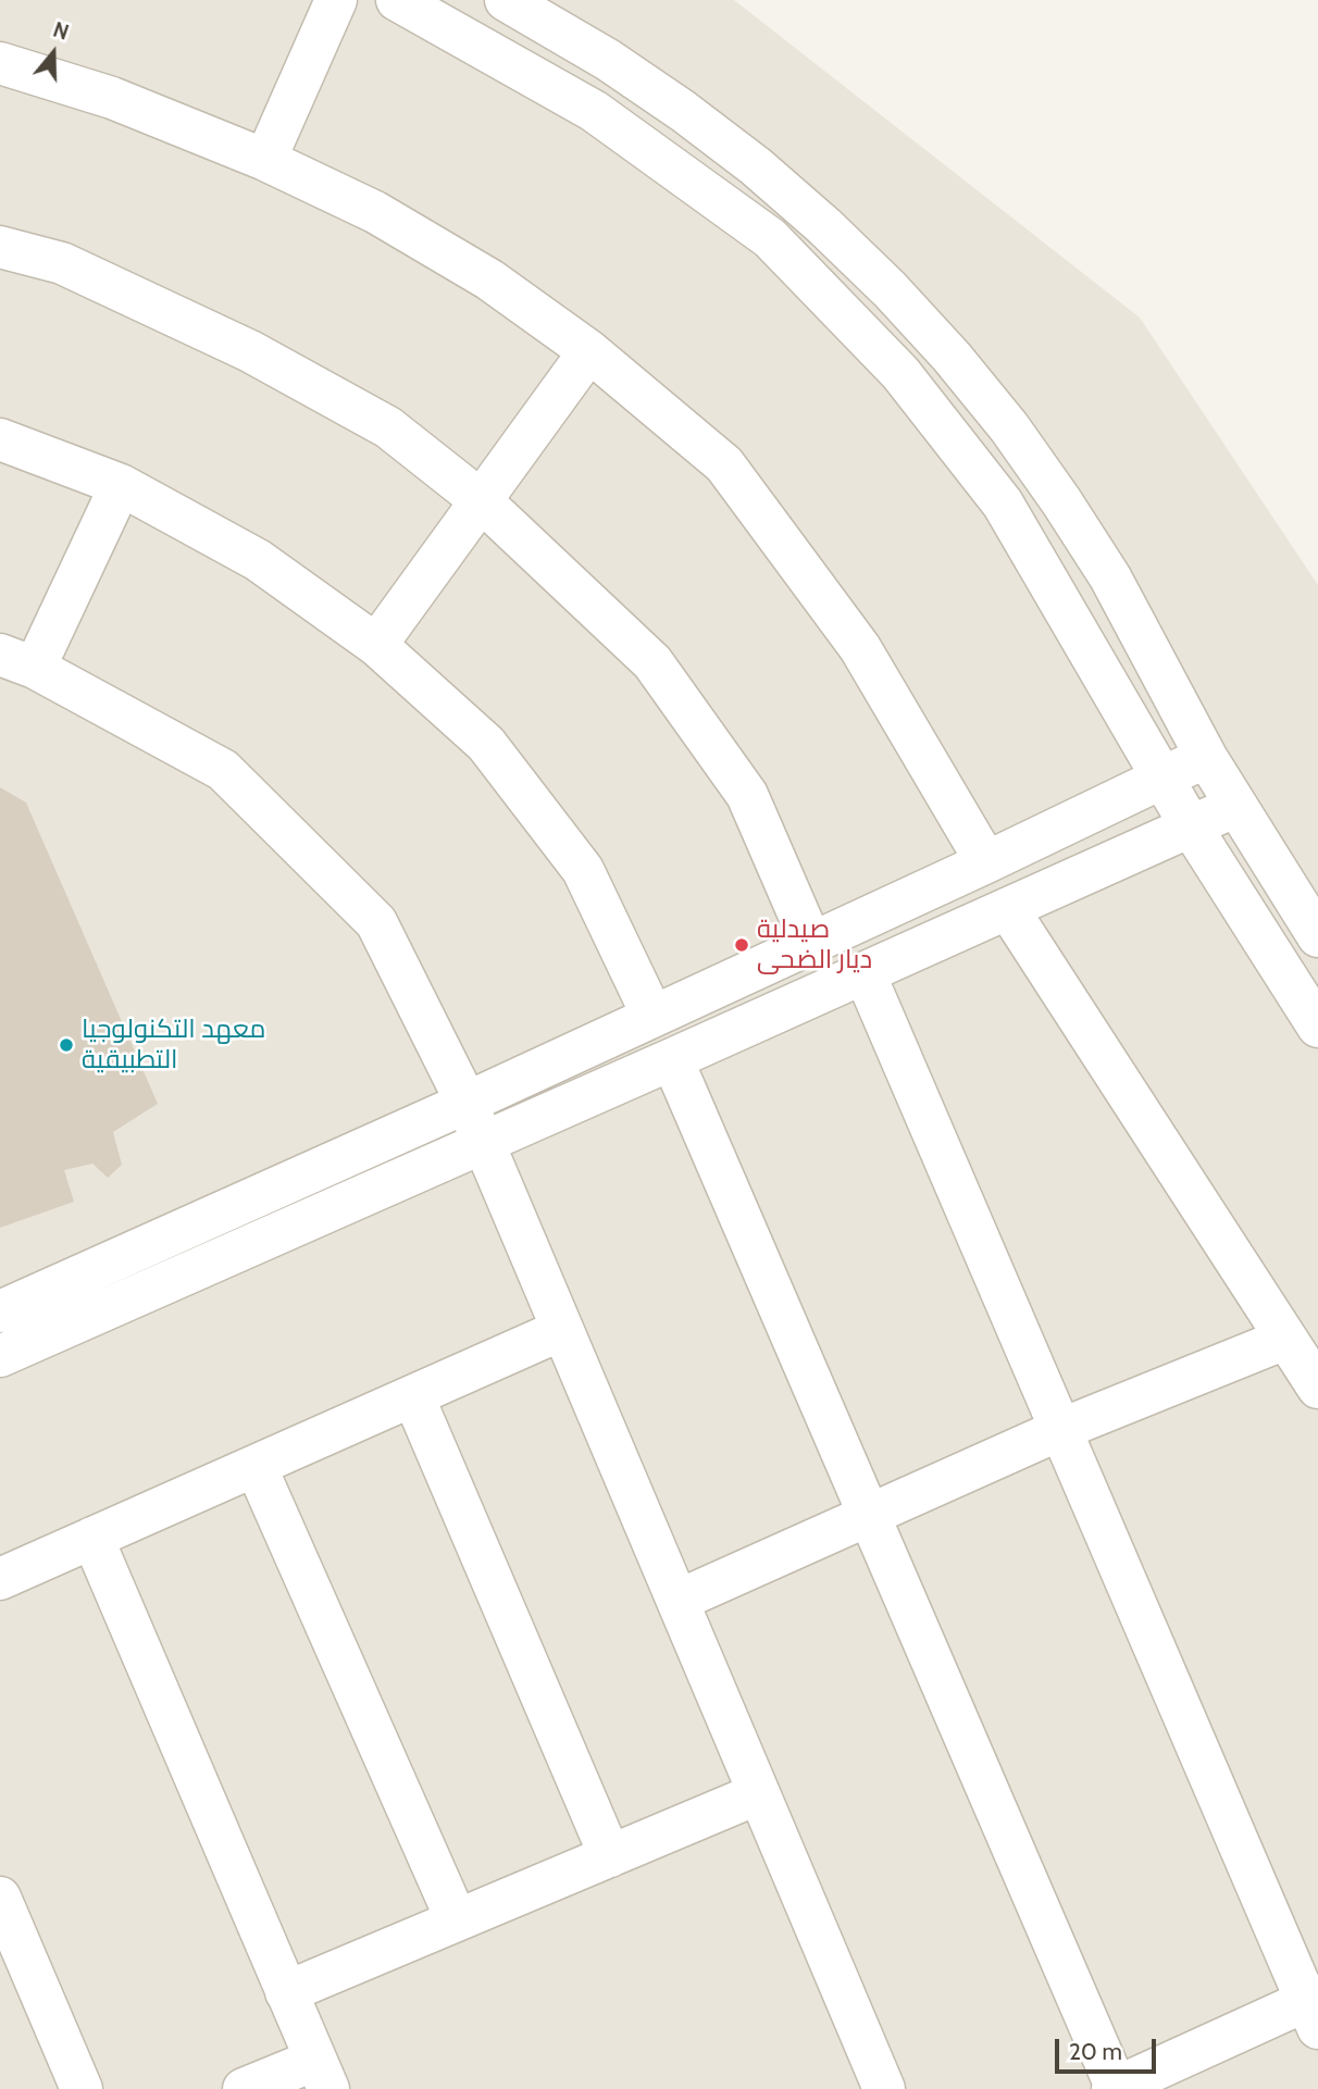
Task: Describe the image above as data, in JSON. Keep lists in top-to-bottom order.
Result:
{
  "places": ["صيدلية ديار الضحى", "معهد التكنولوجيا التطبيقية"],
  "scale_bar": "20 m",
  "north": "top"
}
